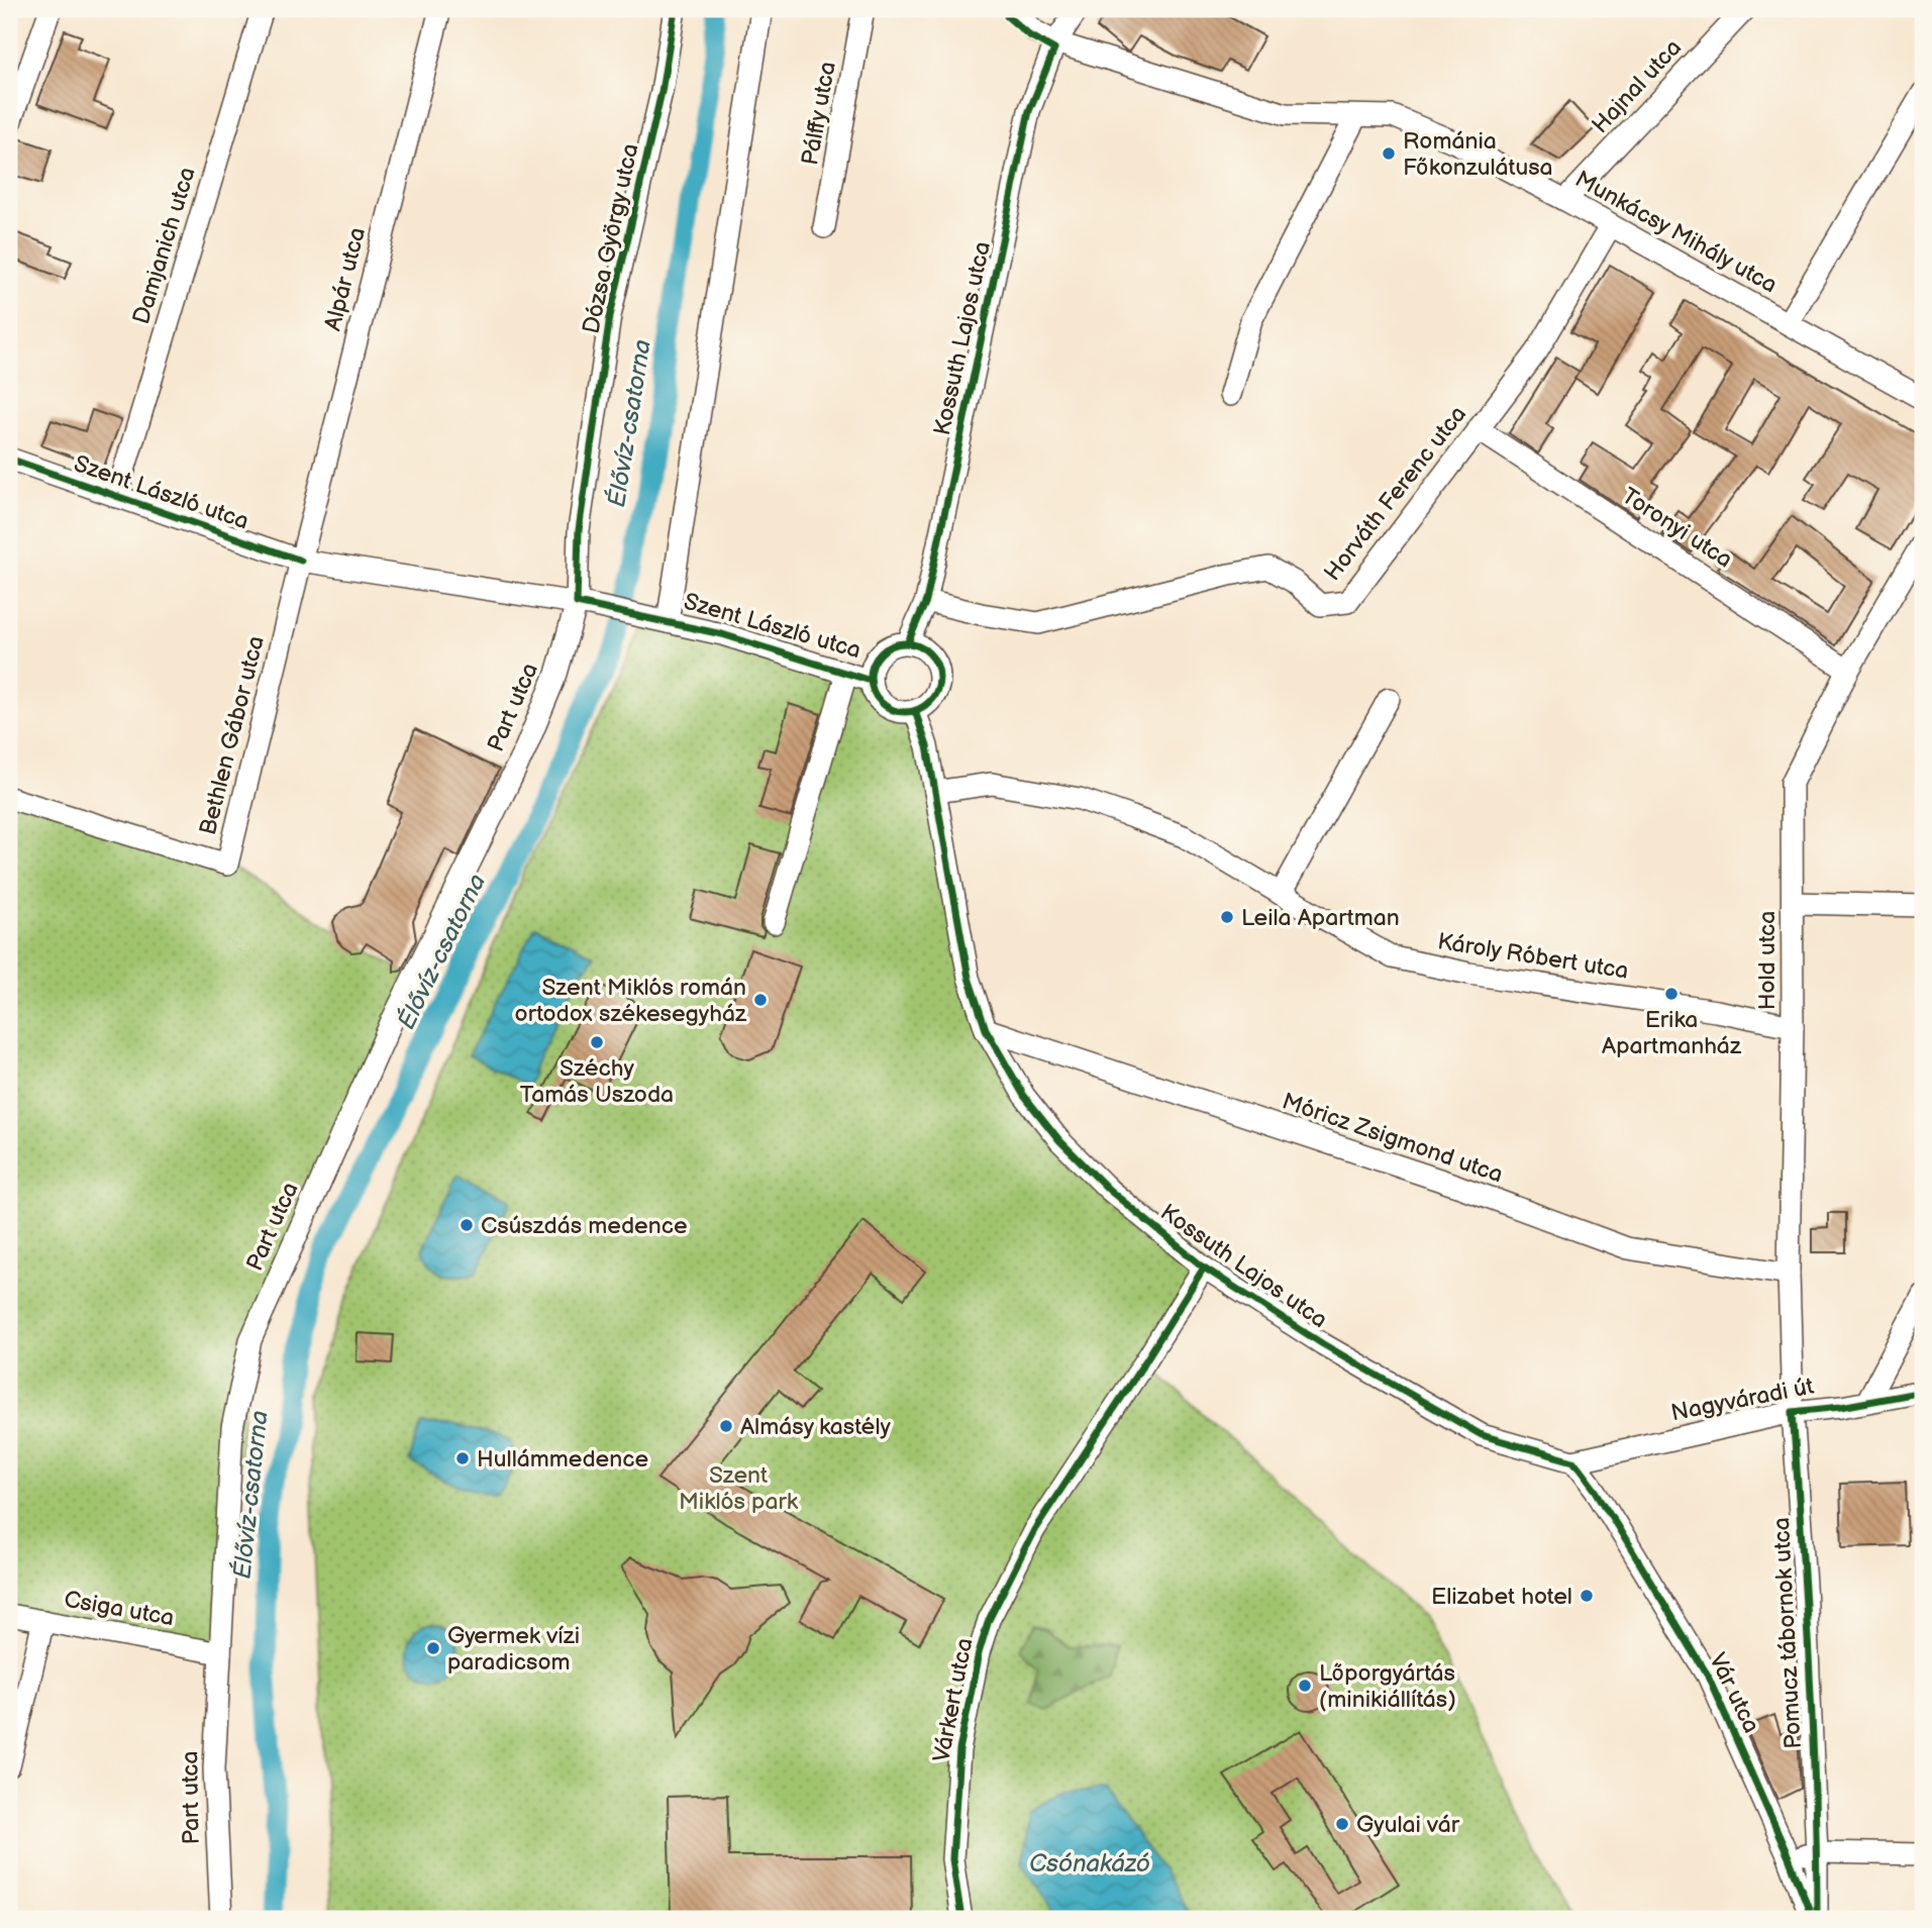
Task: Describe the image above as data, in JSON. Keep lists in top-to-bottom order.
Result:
{
  "streets": {
    "street": [
      "Hajnal utca",
      "Pálffy utca",
      "Munkácsy Mihály utca",
      "Dózsa György utca",
      "Damjanich utca",
      "Alpár utca",
      "Kossuth Lajos utca",
      "Szent László utca",
      "Horváth Ferenc utca",
      "Toronyi utca",
      "Part utca",
      "Bethlen Gábor utca",
      "Károly Róbert utca",
      "Hold utca",
      "Móricz Zsigmond utca",
      "Nagyváradi út",
      "Csiga utca",
      "Pomucz tábornok utca",
      "Vár utca",
      "Várkert utca"
    ]
  },
  "crossings": [
    ["Hajnal utca", "Munkácsy Mihály utca"],
    ["Munkácsy Mihály utca", "Kossuth Lajos utca"],
    ["Munkácsy Mihály utca", "Horváth Ferenc utca"],
    ["Dózsa György utca", "Szent László utca"],
    ["Dózsa György utca", "Part utca"],
    ["Damjanich utca", "Szent László utca"],
    ["Alpár utca", "Szent László utca"],
    ["Alpár utca", "Bethlen Gábor utca"],
    ["Kossuth Lajos utca", "Szent László utca"],
    ["Kossuth Lajos utca", "Horváth Ferenc utca"],
    ["Kossuth Lajos utca", "Károly Róbert utca"],
    ["Kossuth Lajos utca", "Móricz Zsigmond utca"],
    ["Kossuth Lajos utca", "Nagyváradi út"],
    ["Kossuth Lajos utca", "Vár utca"],
    ["Kossuth Lajos utca", "Várkert utca"],
    ["Szent László utca", "Part utca"],
    ["Szent László utca", "Bethlen Gábor utca"],
    ["Horváth Ferenc utca", "Toronyi utca"],
    ["Toronyi utca", "Hold utca"],
    ["Part utca", "Csiga utca"],
    ["Károly Róbert utca", "Hold utca"],
    ["Hold utca", "Móricz Zsigmond utca"],
    ["Hold utca", "Nagyváradi út"],
    ["Hold utca", "Pomucz tábornok utca"],
    ["Nagyváradi út", "Pomucz tábornok utca"],
    ["Nagyváradi út", "Vár utca"],
    ["Pomucz tábornok utca", "Vár utca"]
  ],
  "water": ["Élővíz-csatorna", "Csónakázó"],
  "parks": ["Szent Miklós park"],
  "places": [
    "Románia Főkonzulátusa",
    "Leila Apartman",
    "Erika Apartmanház",
    "Szent Miklós román ortodox székesegyház",
    "Széchy Tamás Uszoda",
    "Csúszdás medence",
    "Almásy kastély",
    "Hullámmedence",
    "Elizabet hotel",
    "Gyermek vízi paradicsom",
    "Lőporgyártás (minikiállítás)",
    "Gyulai vár"
  ]
}
